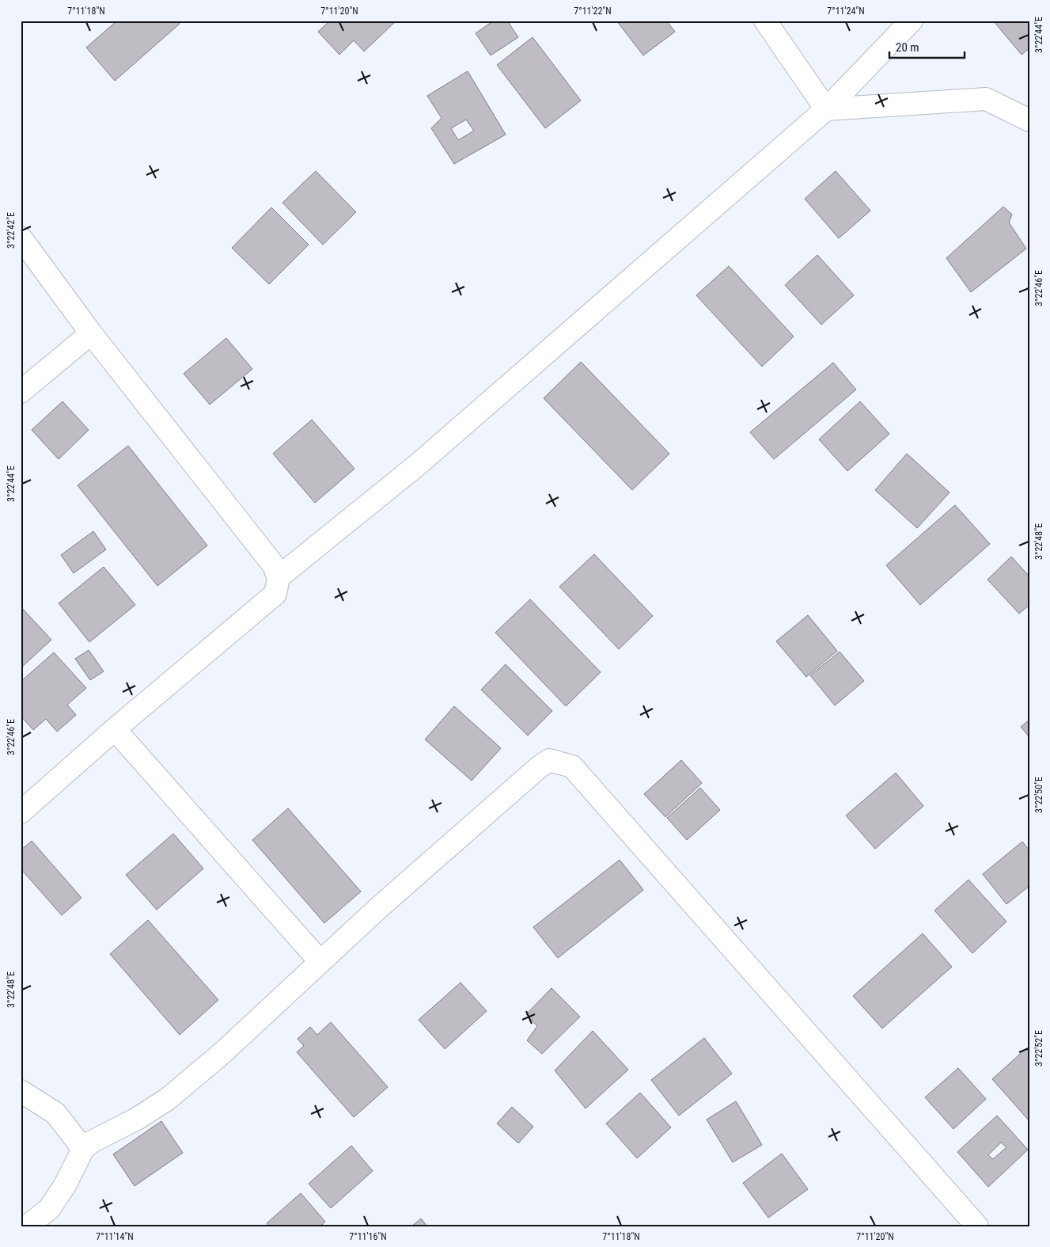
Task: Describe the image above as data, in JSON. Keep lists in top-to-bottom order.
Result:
{
  "scale_bar": "20 m",
  "coordinates": [
    "7°11'18\"N",
    "7°11'20\"N",
    "7°11'22\"N",
    "7°11'24\"N",
    "3°22'44\"E",
    "3°22'42\"E",
    "3°22'46\"E",
    "3°22'48\"E",
    "3°22'50\"E",
    "3°22'52\"E",
    "7°11'14\"N",
    "7°11'16\"N"
  ]
}
